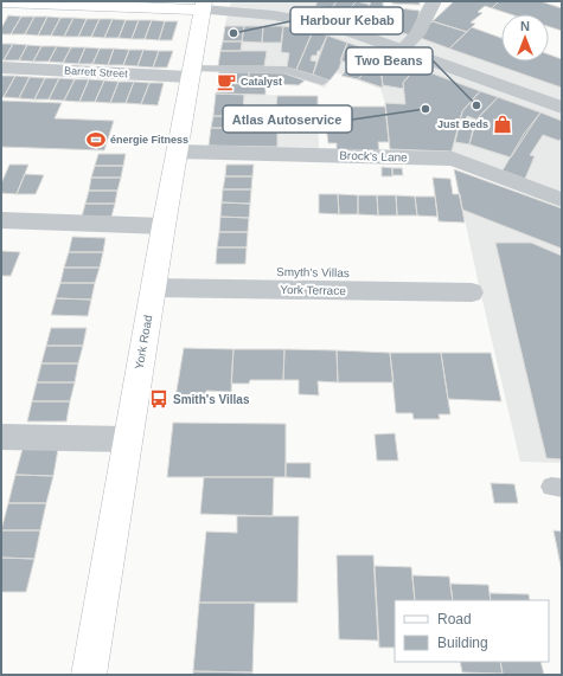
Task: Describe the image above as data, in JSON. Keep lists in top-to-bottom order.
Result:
{
  "streets": {
    "main road": ["York Road"],
    "street": ["Barrett Street", "Brock's Lane", "York Terrace"]
  },
  "crossings": [
    ["Barrett Street", "York Road"],
    ["Brock's Lane", "York Road"],
    ["York Terrace", "York Road"]
  ],
  "places": {
    "other": ["Harbour Kebab", "Two Beans", "Atlas Autoservice"],
    "cafe": ["Catalyst"],
    "shop": ["Just Beds"],
    "sports": ["énergie Fitness"],
    "bus stop": ["Smith's Villas"]
  },
  "legend": ["Road", "Building"],
  "north": "top"
}
